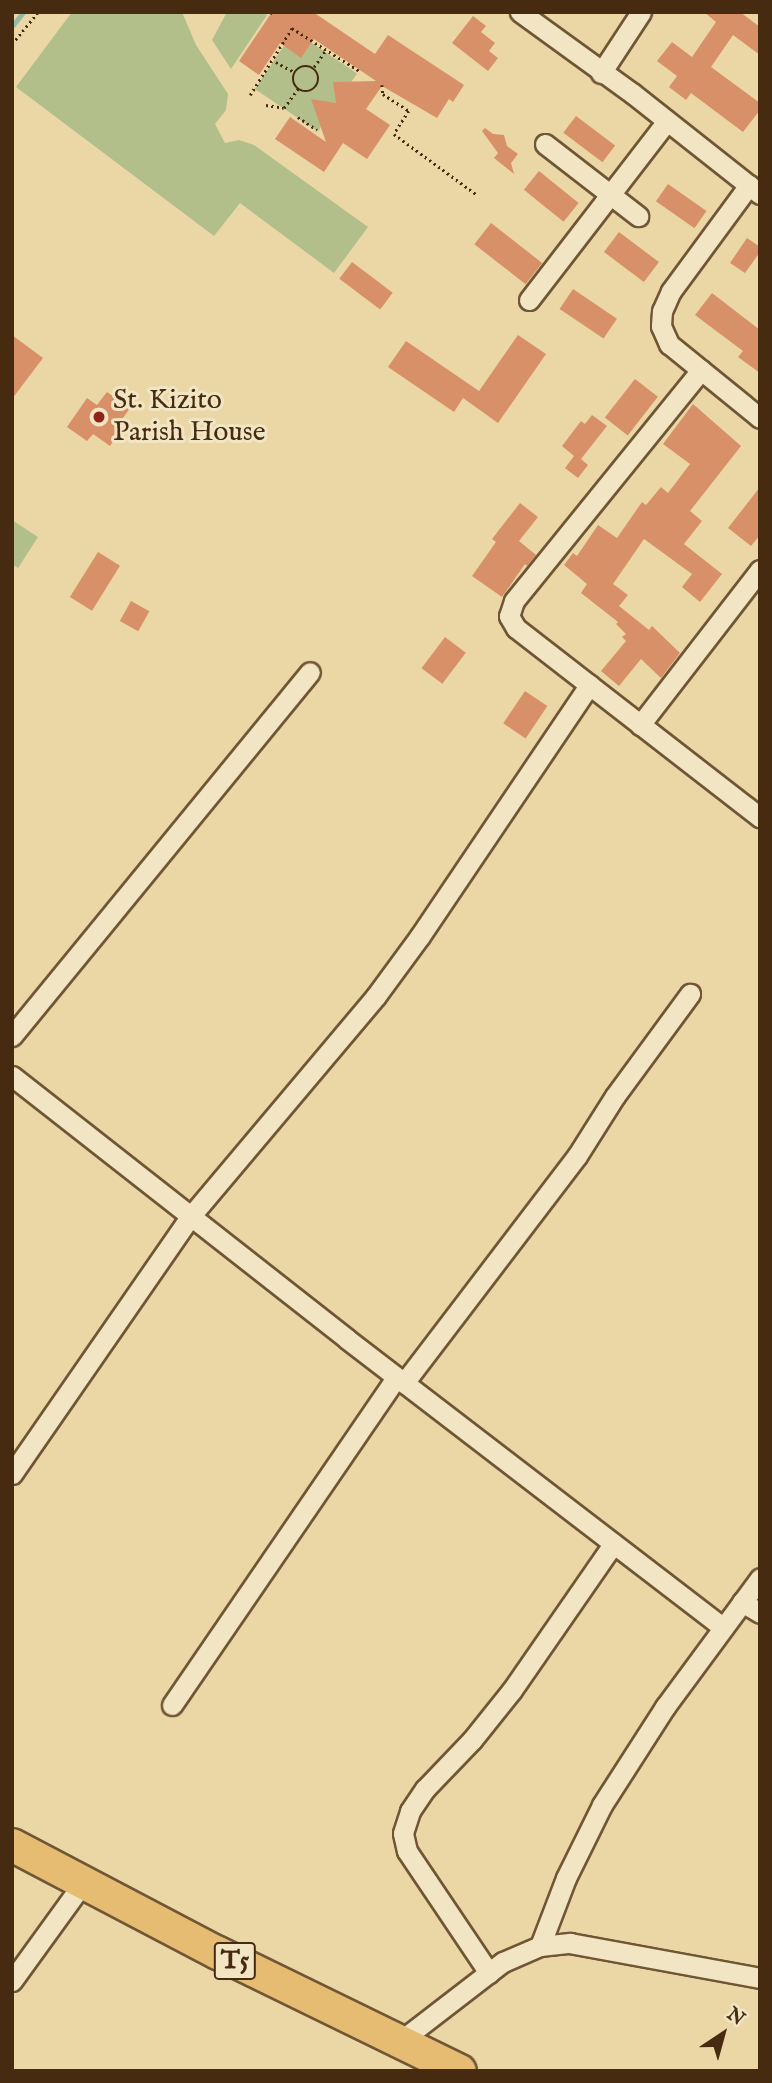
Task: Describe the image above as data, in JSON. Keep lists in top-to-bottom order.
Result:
{
  "streets": {
    "highway": ["T5"]
  },
  "places": ["St. Kizito Parish House"],
  "north": "top right"
}
